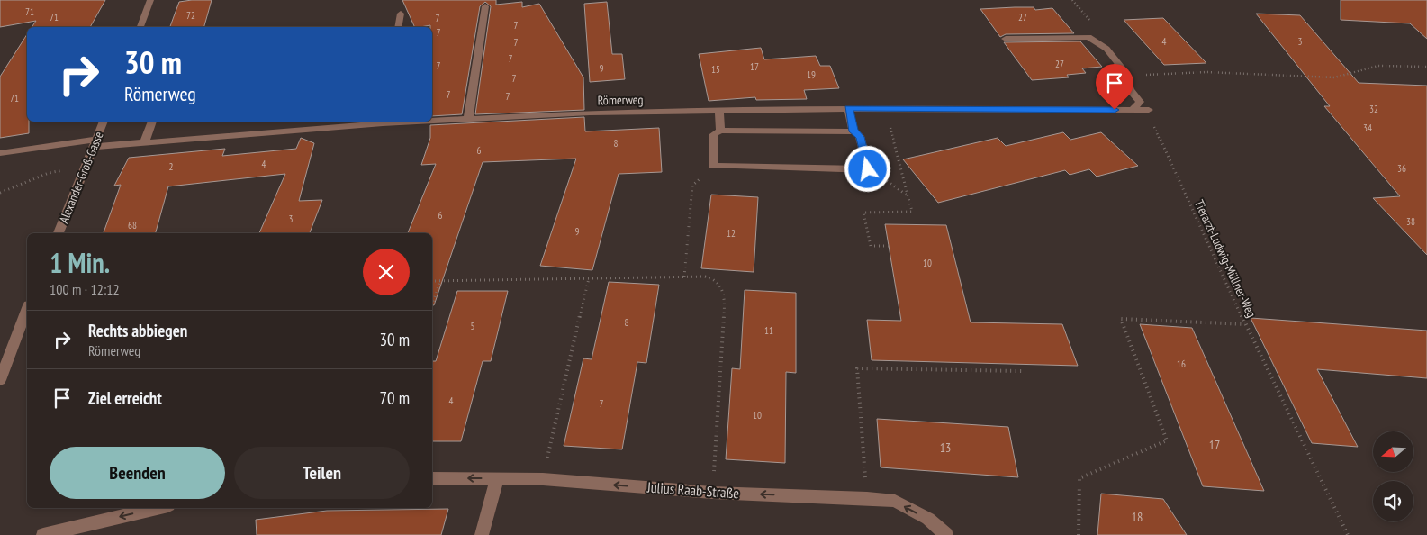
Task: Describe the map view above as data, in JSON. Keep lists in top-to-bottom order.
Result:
{
  "streets": {
    "street": ["Römerweg", "Alexander-Groß-Gasse", "Julius Raab-Straße"],
    "path": ["Tierarzt-Ludwig-Müllner-Weg"]
  },
  "crossings": [
    ["Römerweg", "Alexander-Groß-Gasse"],
    ["Römerweg", "Tierarzt-Ludwig-Müllner-Weg"]
  ],
  "one_way": ["Julius Raab-Straße"],
  "house_numbers": [
    "71",
    "72",
    "71",
    "27",
    "7",
    "7",
    "7",
    "4",
    "3",
    "7",
    "7",
    "27",
    "7",
    "17",
    "9",
    "15",
    "19",
    "7",
    "7",
    "7",
    "71",
    "32",
    "34",
    "8",
    "6",
    "4",
    "2",
    "36",
    "6",
    "3",
    "38",
    "68",
    "9",
    "12",
    "10",
    "8",
    "5",
    "11",
    "16",
    "4",
    "7",
    "10",
    "17",
    "13",
    "18"
  ],
  "north": "left",
  "page": {
    "turn": ["30 m", "Römerweg"],
    "heading": ["1 Min.", "100 m · 12:12"],
    "list": [
      {
        "name": "Rechts abbiegen",
        "note": "Römerweg",
        "value": "30 m"
      },
      {
        "name": "Ziel erreicht",
        "value": "70 m"
      }
    ],
    "buttons": ["Beenden", "Teilen"]
  }
}
